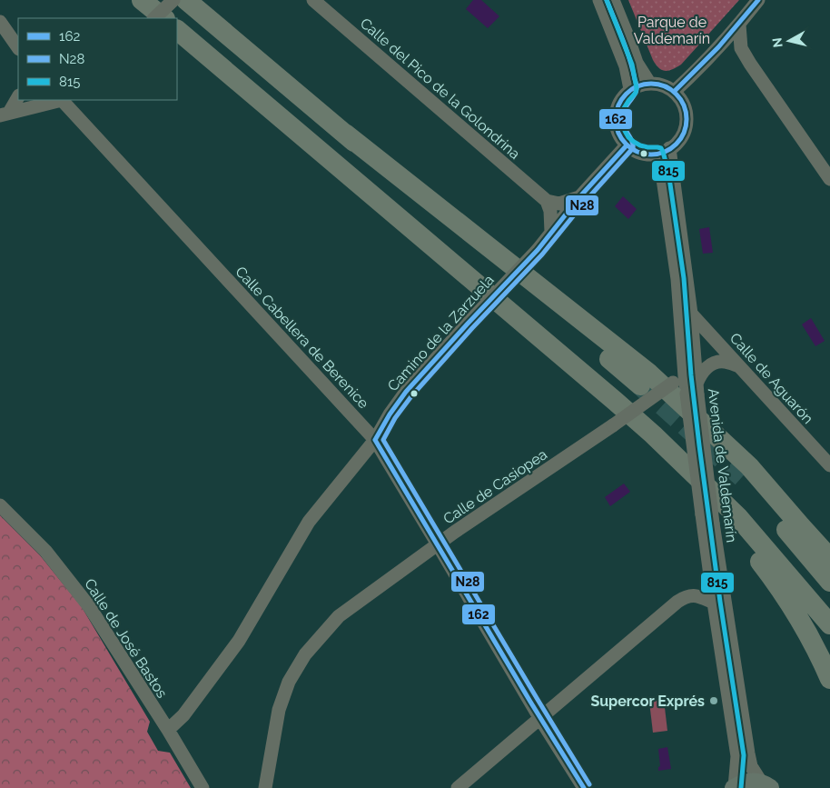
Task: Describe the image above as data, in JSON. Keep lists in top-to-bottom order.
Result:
{
  "streets": {
    "street": [
      "Calle del Pico de la Golondrina",
      "Camino de la Zarzuela",
      "Calle Cabellera de Berenice",
      "Calle de Aguarón",
      "Avenida de Valdemarín",
      "Calle de Casiopea",
      "Calle de José Bastos"
    ]
  },
  "crossings": [
    ["Camino de la Zarzuela", "Calle Cabellera de Berenice"],
    ["Camino de la Zarzuela", "Avenida de Valdemarín"],
    ["Camino de la Zarzuela", "Calle de José Bastos"],
    ["Calle Cabellera de Berenice", "Calle de Casiopea"],
    ["Calle de Aguarón", "Avenida de Valdemarín"],
    ["Avenida de Valdemarín", "Calle de Casiopea"]
  ],
  "parks": ["Parque de Valdemarín"],
  "places": ["Supercor Exprés"],
  "lines": ["transit line 162", "transit line N28", "transit line 815"],
  "legend": ["162", "N28", "815"],
  "north": "left"
}
